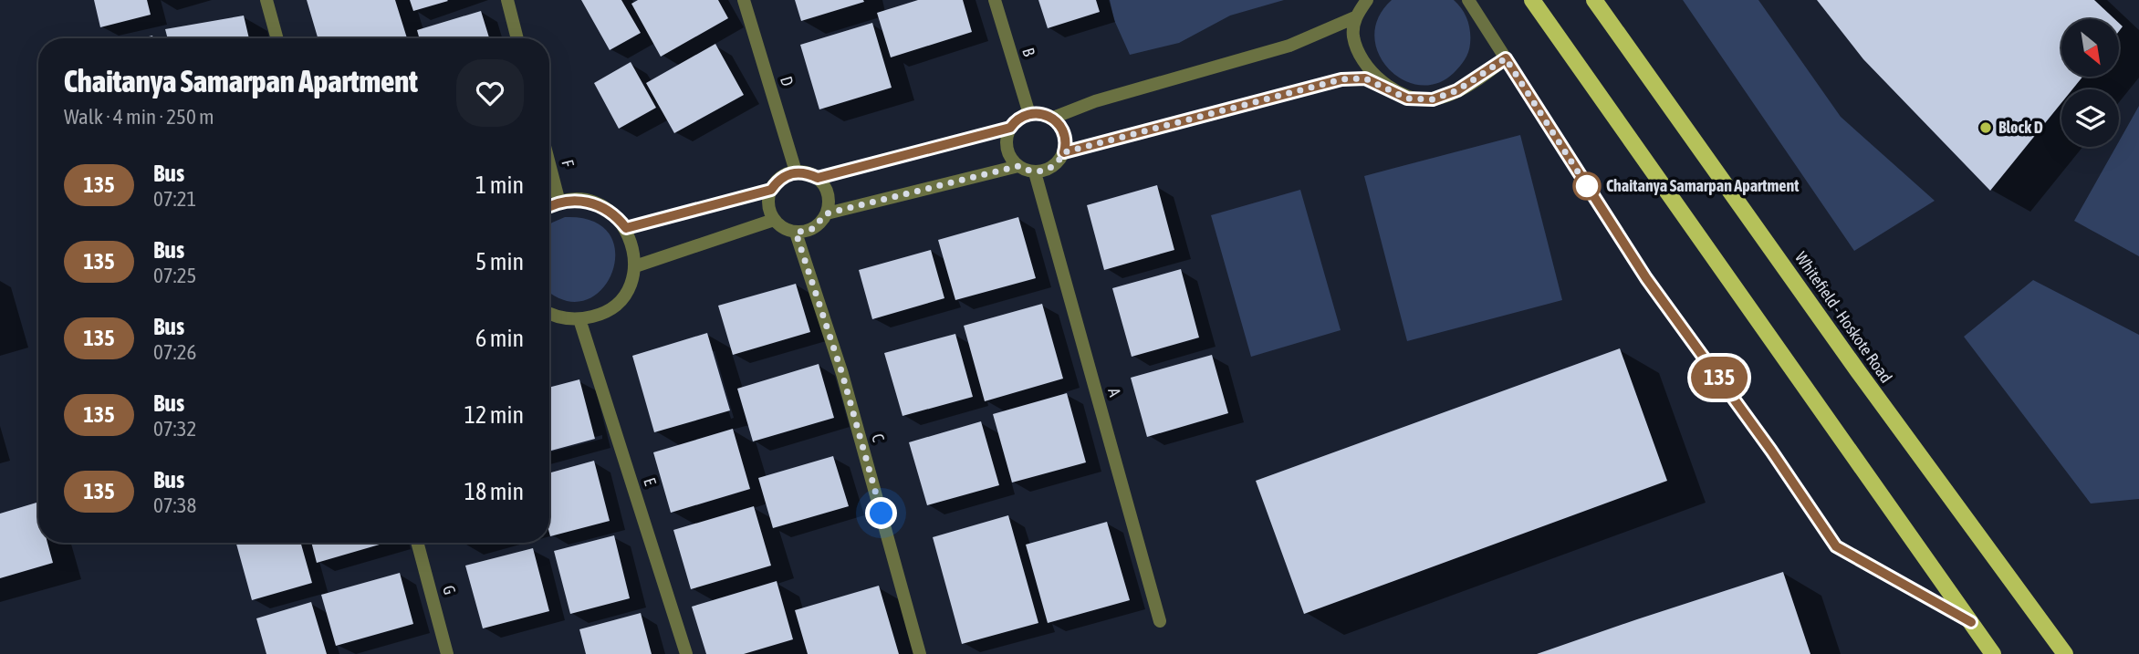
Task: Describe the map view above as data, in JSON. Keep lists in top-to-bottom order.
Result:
{
  "streets": {
    "main road": ["Whitefield - Hoskote Road"],
    "street": [
      "B",
      "D",
      "F",
      "A",
      "C",
      "E",
      "G"
    ]
  },
  "crossings": [
    ["B", "A"],
    ["D", "C"]
  ],
  "places": ["Block D", "Chaitanya Samarpan Apartment"],
  "lines": ["bus line 135"],
  "north": "bottom right",
  "page": {
    "on_map": "135",
    "heading": ["Chaitanya Samarpan Apartment", "Walk · 4 min · 250 m"],
    "list": [
      {
        "mark": "135",
        "name": "Bus",
        "note": "07:21",
        "value": "1 min"
      },
      {
        "mark": "135",
        "name": "Bus",
        "note": "07:25",
        "value": "5 min"
      },
      {
        "mark": "135",
        "name": "Bus",
        "note": "07:26",
        "value": "6 min"
      },
      {
        "mark": "135",
        "name": "Bus",
        "note": "07:32",
        "value": "12 min"
      },
      {
        "mark": "135",
        "name": "Bus",
        "note": "07:38",
        "value": "18 min"
      }
    ]
  }
}
